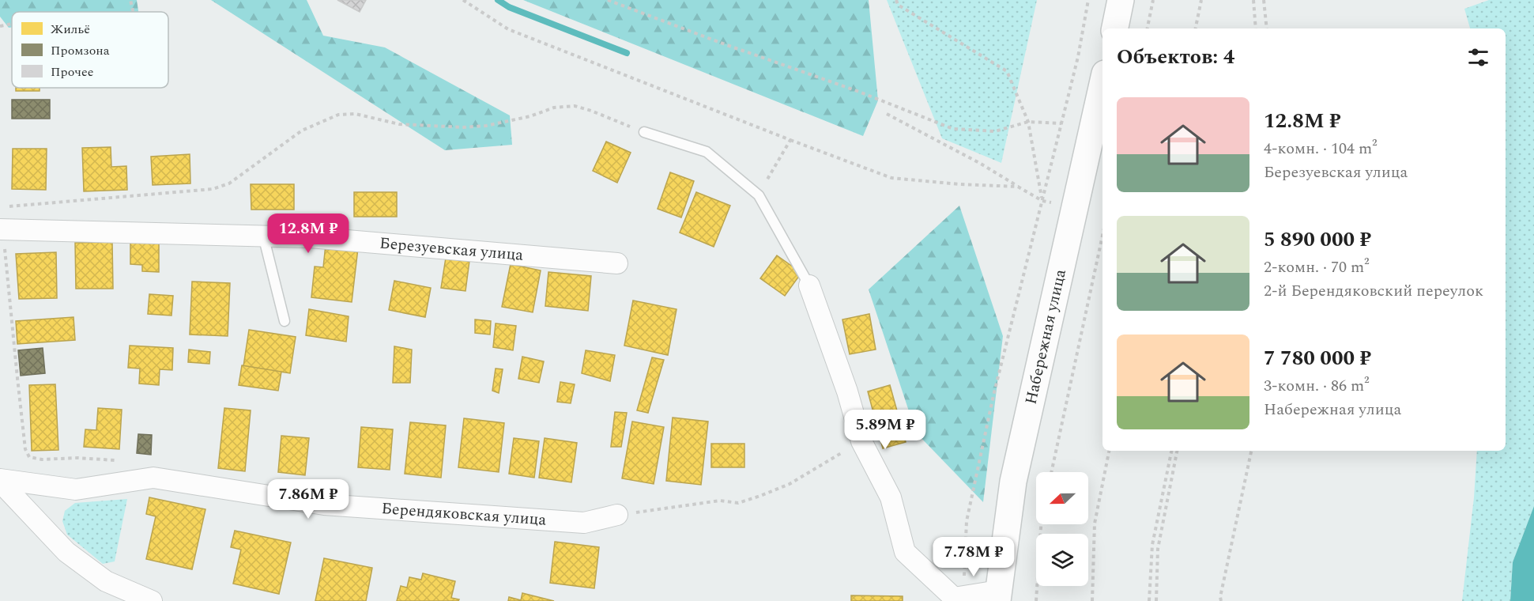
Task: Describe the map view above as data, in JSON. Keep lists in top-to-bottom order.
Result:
{
  "streets": {
    "main road": ["Набережная улица"],
    "street": ["Березуевская улица", "Берендяковская улица"]
  },
  "legend": ["Жильё", "Промзона", "Прочее"],
  "north": "left",
  "page": {
    "heading": "Объектов: 4",
    "list": [
      {
        "name": "12.8M ₽",
        "note": "4-комн. · 104 m² · Березуевская улица"
      },
      {
        "name": "5 890 000 ₽",
        "note": "2-комн. · 70 m² · 2-й Берендяковский переулок"
      },
      {
        "name": "7 780 000 ₽",
        "note": "3-комн. · 86 m² · Набережная улица"
      }
    ],
    "price": [
      "12.8M ₽",
      "5.89M ₽",
      "7.86M ₽",
      "7.78M ₽"
    ]
  }
}
